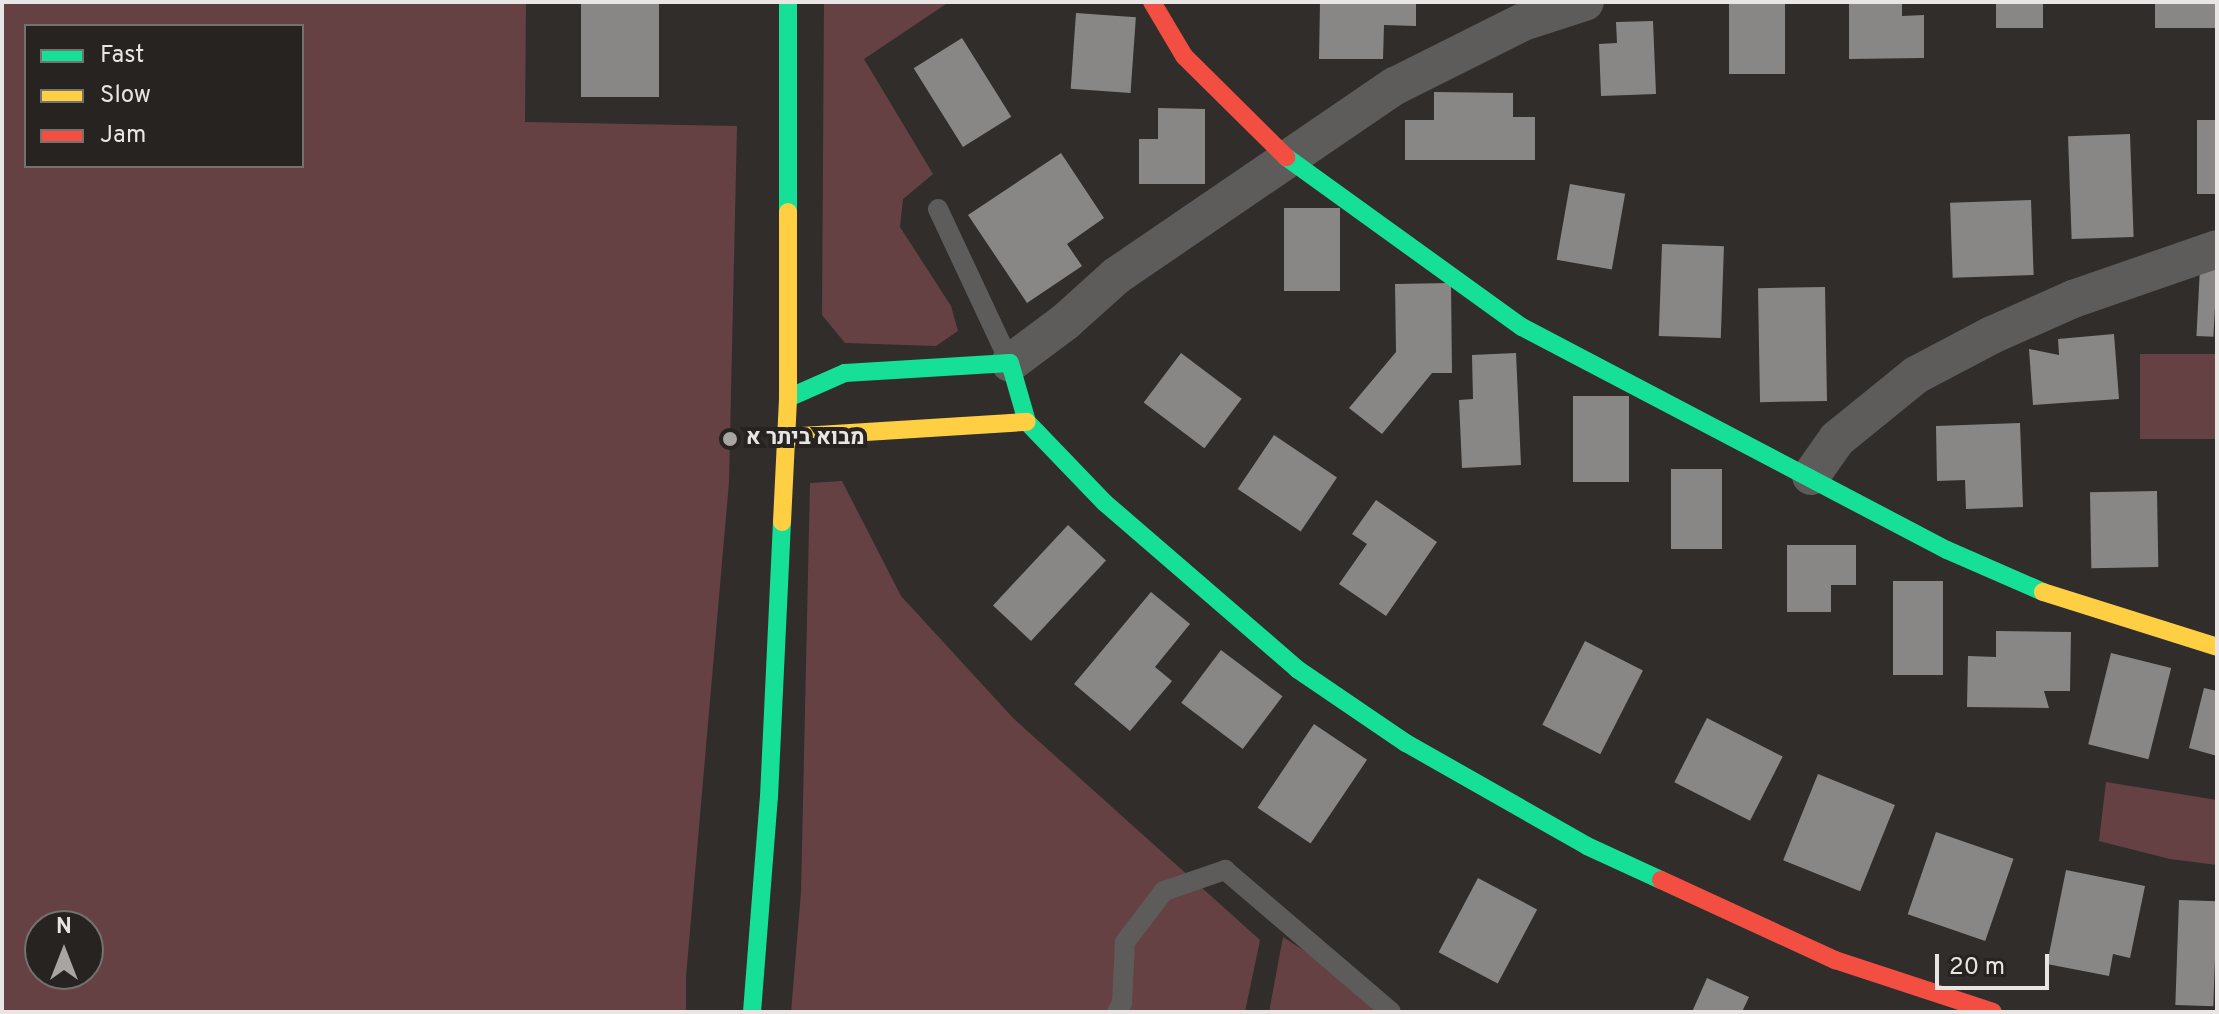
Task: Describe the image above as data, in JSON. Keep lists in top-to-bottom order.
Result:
{
  "places": ["מבוא ביתר א"],
  "legend": ["Fast", "Slow", "Jam"],
  "scale_bar": "20 m",
  "north": "top"
}
